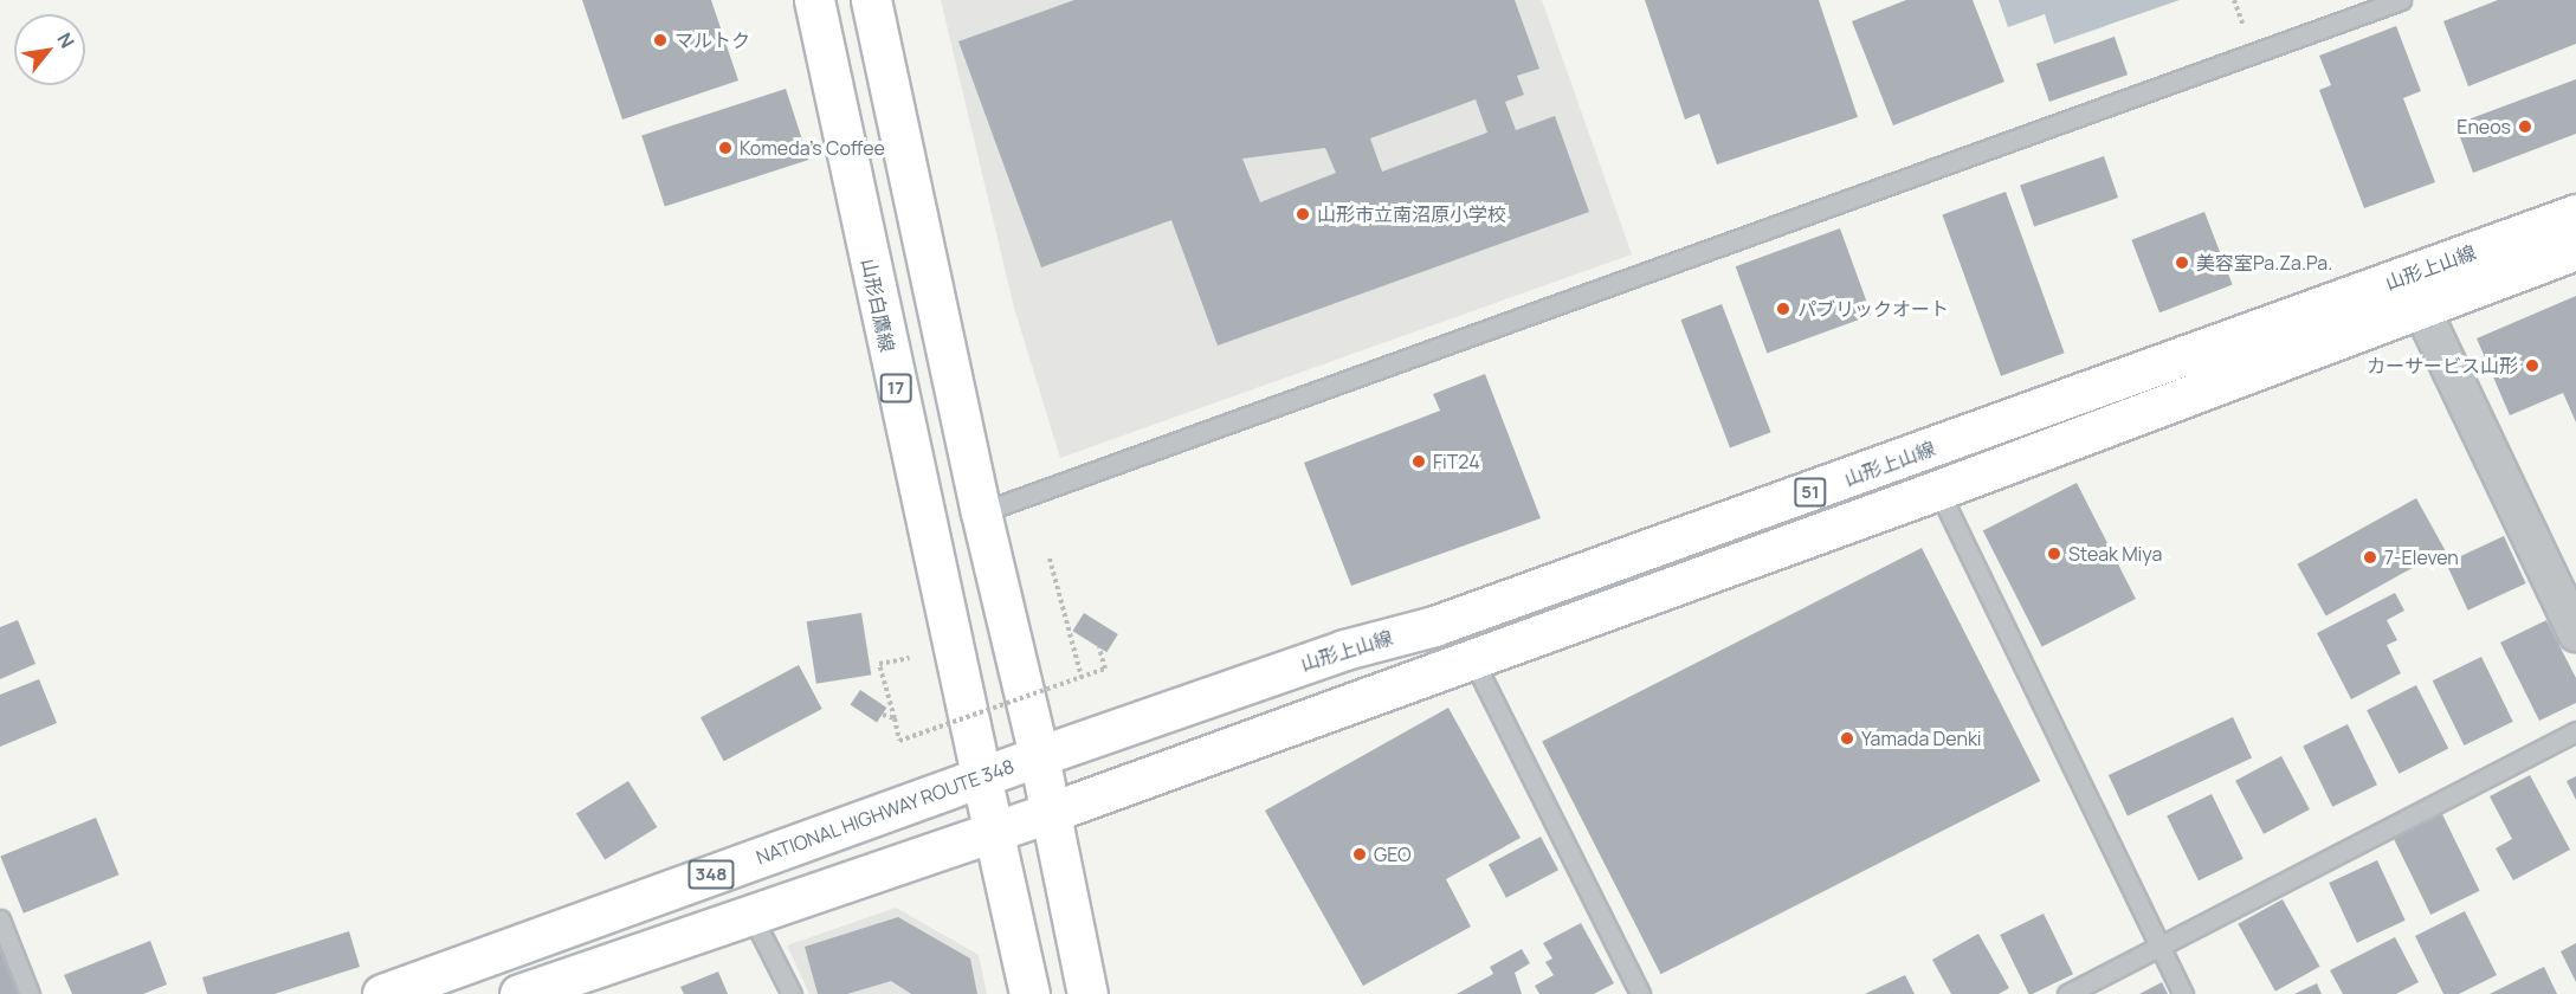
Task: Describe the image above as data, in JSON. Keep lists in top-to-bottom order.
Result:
{
  "streets": {
    "main road": [
      "山形上山線",
      "山形白鷹線",
      "17",
      "51",
      "NATIONAL HIGHWAY ROUTE 348",
      "348"
    ]
  },
  "crossings": [
    ["山形上山線", "山形白鷹線"],
    ["山形上山線", "NATIONAL HIGHWAY ROUTE 348"],
    ["山形白鷹線", "NATIONAL HIGHWAY ROUTE 348"]
  ],
  "places": [
    "マルトク",
    "Eneos",
    "Komeda's Coffee",
    "山形市立南沼原小学校",
    "美容室Pa.Za.Pa.",
    "パブリックオート",
    "カーサービス山形",
    "FiT24",
    "Steak Miya",
    "7-Eleven",
    "Yamada Denki",
    "GEO"
  ],
  "north": "top right"
}
